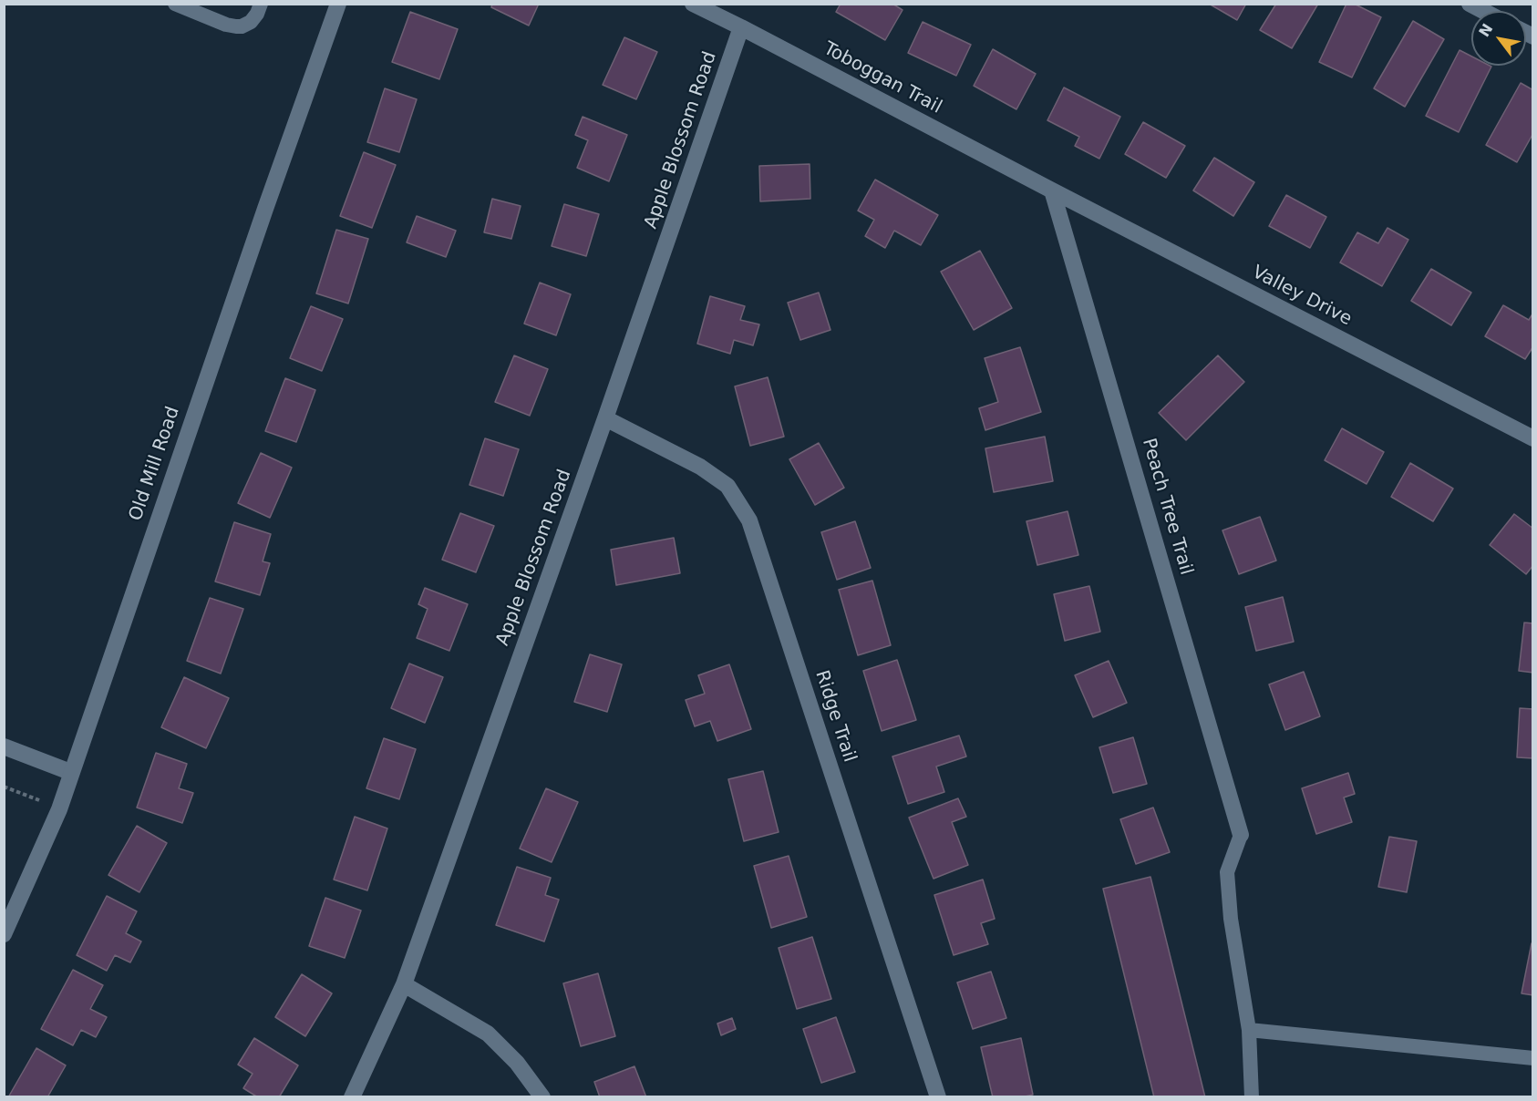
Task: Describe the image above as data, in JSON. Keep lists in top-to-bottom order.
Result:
{
  "streets": {
    "street": [
      "Toboggan Trail",
      "Apple Blossom Road",
      "Valley Drive",
      "Old Mill Road",
      "Peach Tree Trail",
      "Ridge Trail"
    ]
  },
  "crossings": [
    ["Toboggan Trail", "Apple Blossom Road"],
    ["Toboggan Trail", "Valley Drive"],
    ["Toboggan Trail", "Peach Tree Trail"],
    ["Apple Blossom Road", "Ridge Trail"],
    ["Valley Drive", "Peach Tree Trail"]
  ],
  "north": "top left"
}
